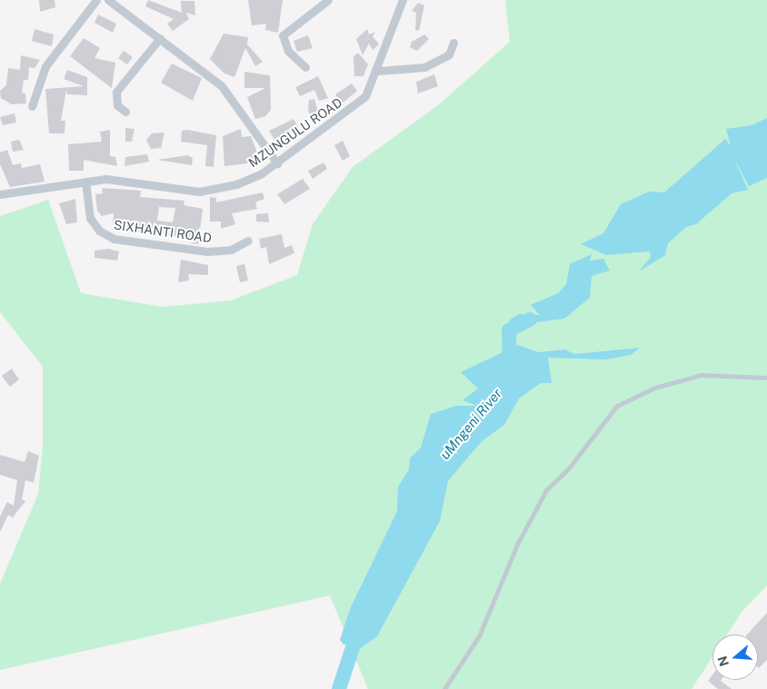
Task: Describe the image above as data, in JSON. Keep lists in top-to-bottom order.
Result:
{
  "streets": {
    "street": ["MZUNGULU ROAD", "SIXHANTI ROAD"]
  },
  "crossings": [
    ["MZUNGULU ROAD", "SIXHANTI ROAD"]
  ],
  "water": ["uMngeni River"],
  "north": "left"
}
